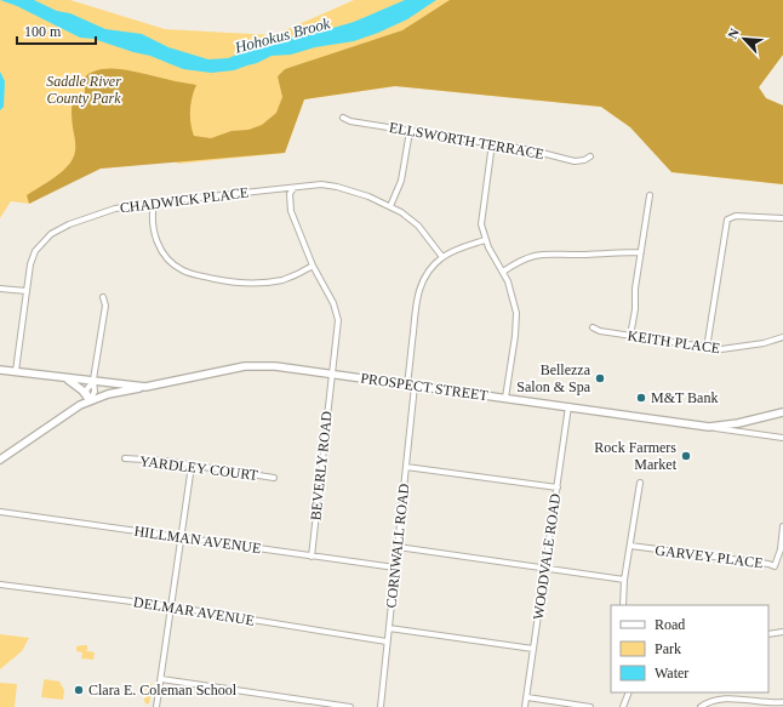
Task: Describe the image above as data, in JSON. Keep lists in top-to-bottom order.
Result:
{
  "streets": {
    "main road": ["PROSPECT STREET"],
    "street": [
      "ELLSWORTH TERRACE",
      "CHADWICK PLACE",
      "KEITH PLACE",
      "BEVERLY ROAD",
      "YARDLEY COURT",
      "HILLMAN AVENUE",
      "CORNWALL ROAD",
      "WOODVALE ROAD",
      "GARVEY PLACE",
      "DELMAR AVENUE"
    ]
  },
  "crossings": [
    ["CHADWICK PLACE", "PROSPECT STREET"],
    ["CHADWICK PLACE", "BEVERLY ROAD"],
    ["CHADWICK PLACE", "CORNWALL ROAD"],
    ["PROSPECT STREET", "BEVERLY ROAD"],
    ["PROSPECT STREET", "CORNWALL ROAD"],
    ["PROSPECT STREET", "WOODVALE ROAD"],
    ["BEVERLY ROAD", "HILLMAN AVENUE"],
    ["HILLMAN AVENUE", "CORNWALL ROAD"],
    ["CORNWALL ROAD", "DELMAR AVENUE"]
  ],
  "water": ["Hohokus Brook"],
  "parks": ["Saddle River County Park"],
  "places": [
    "Bellezza Salon & Spa",
    "M&T Bank",
    "Rock Farmers Market",
    "Clara E. Coleman School"
  ],
  "legend": ["Road", "Park", "Water"],
  "scale_bar": "100 m",
  "north": "top left"
}
